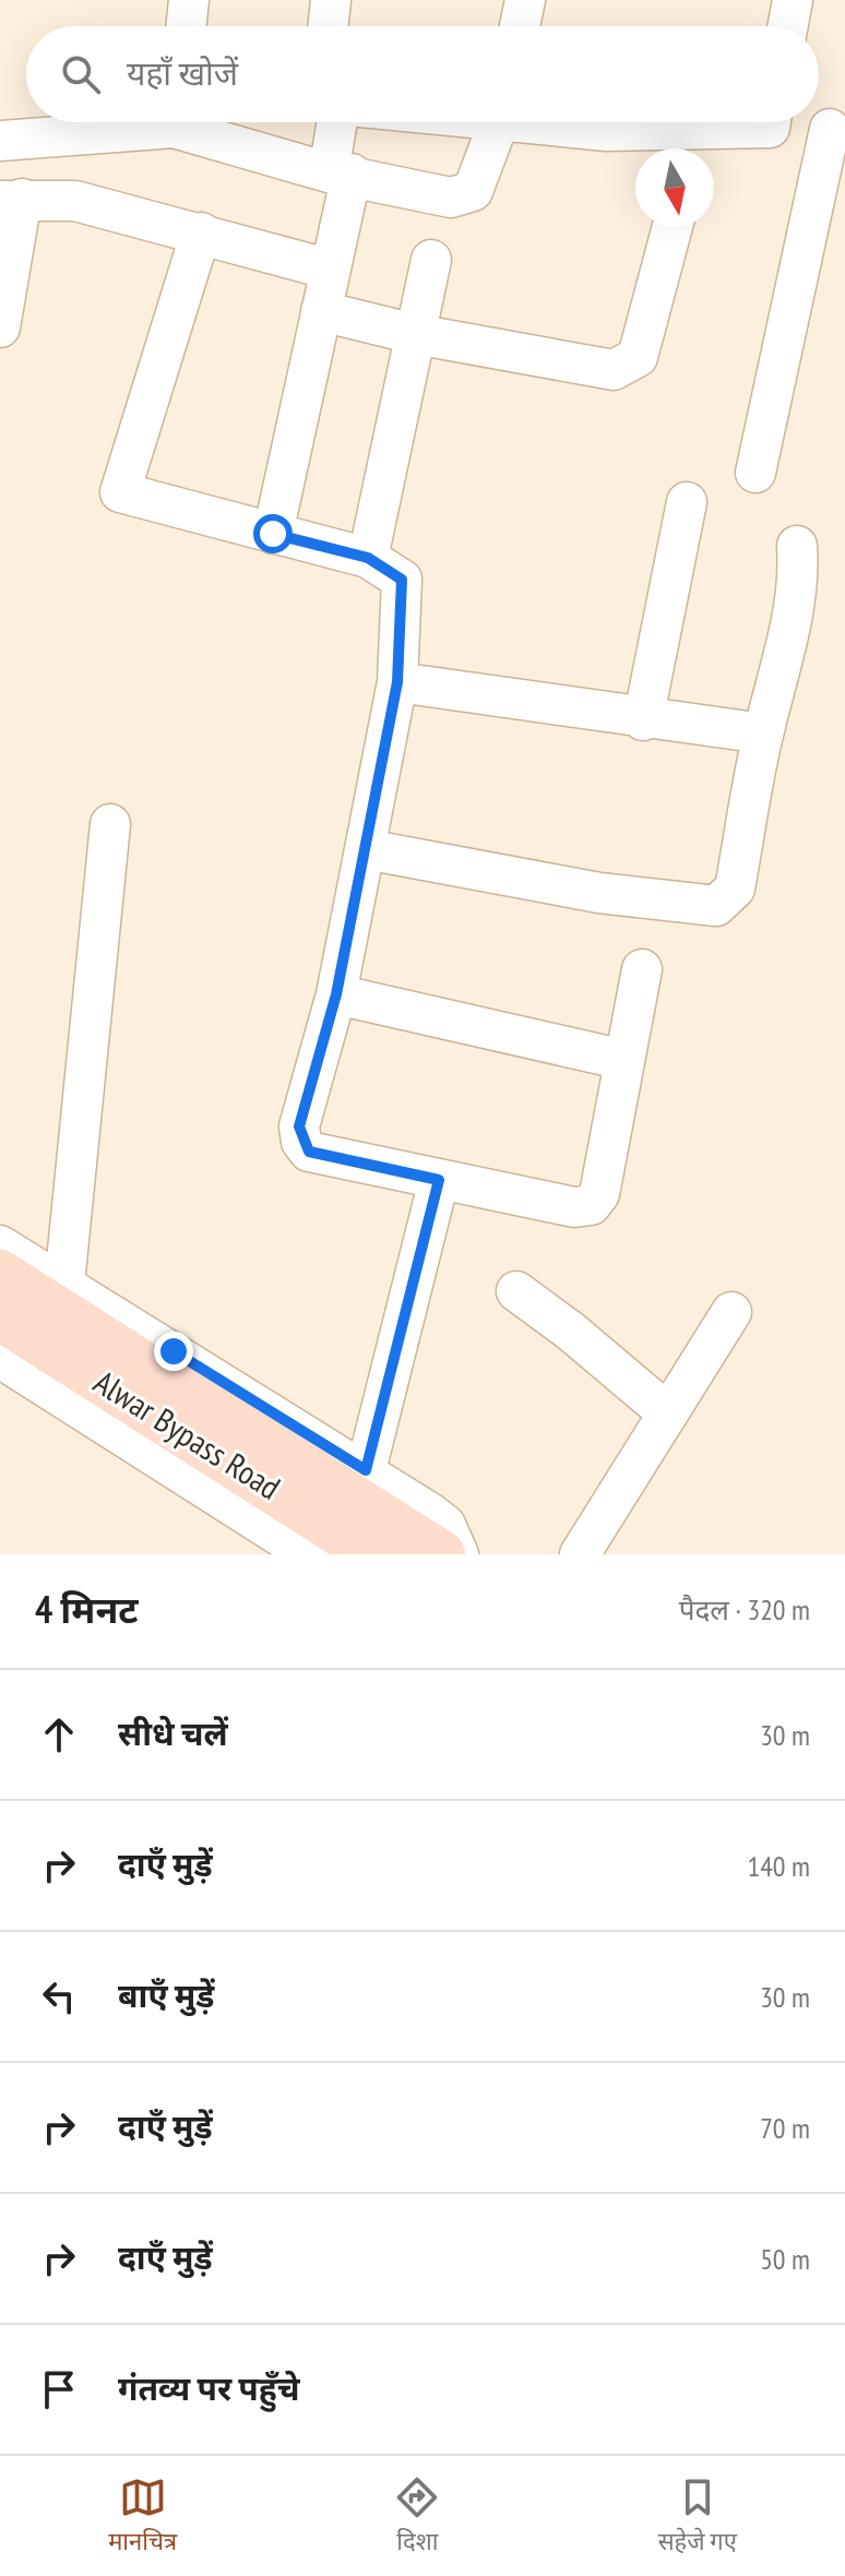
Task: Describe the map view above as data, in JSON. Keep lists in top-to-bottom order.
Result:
{
  "streets": {
    "main road": ["Alwar Bypass Road"]
  },
  "north": "bottom",
  "page": {
    "search": "यहाँ खोजें",
    "heading": ["4 मिनट", "पैदल · 320 m"],
    "list": [
      ["सीधे चलें", "30 m"],
      ["दाएँ मुड़ें", "140 m"],
      ["बाएँ मुड़ें", "30 m"],
      ["दाएँ मुड़ें", "70 m"],
      ["दाएँ मुड़ें", "50 m"],
      "गंतव्य पर पहुँचे"
    ],
    "nav": ["मानचित्र", "दिशा", "सहेजे गए"]
  }
}
